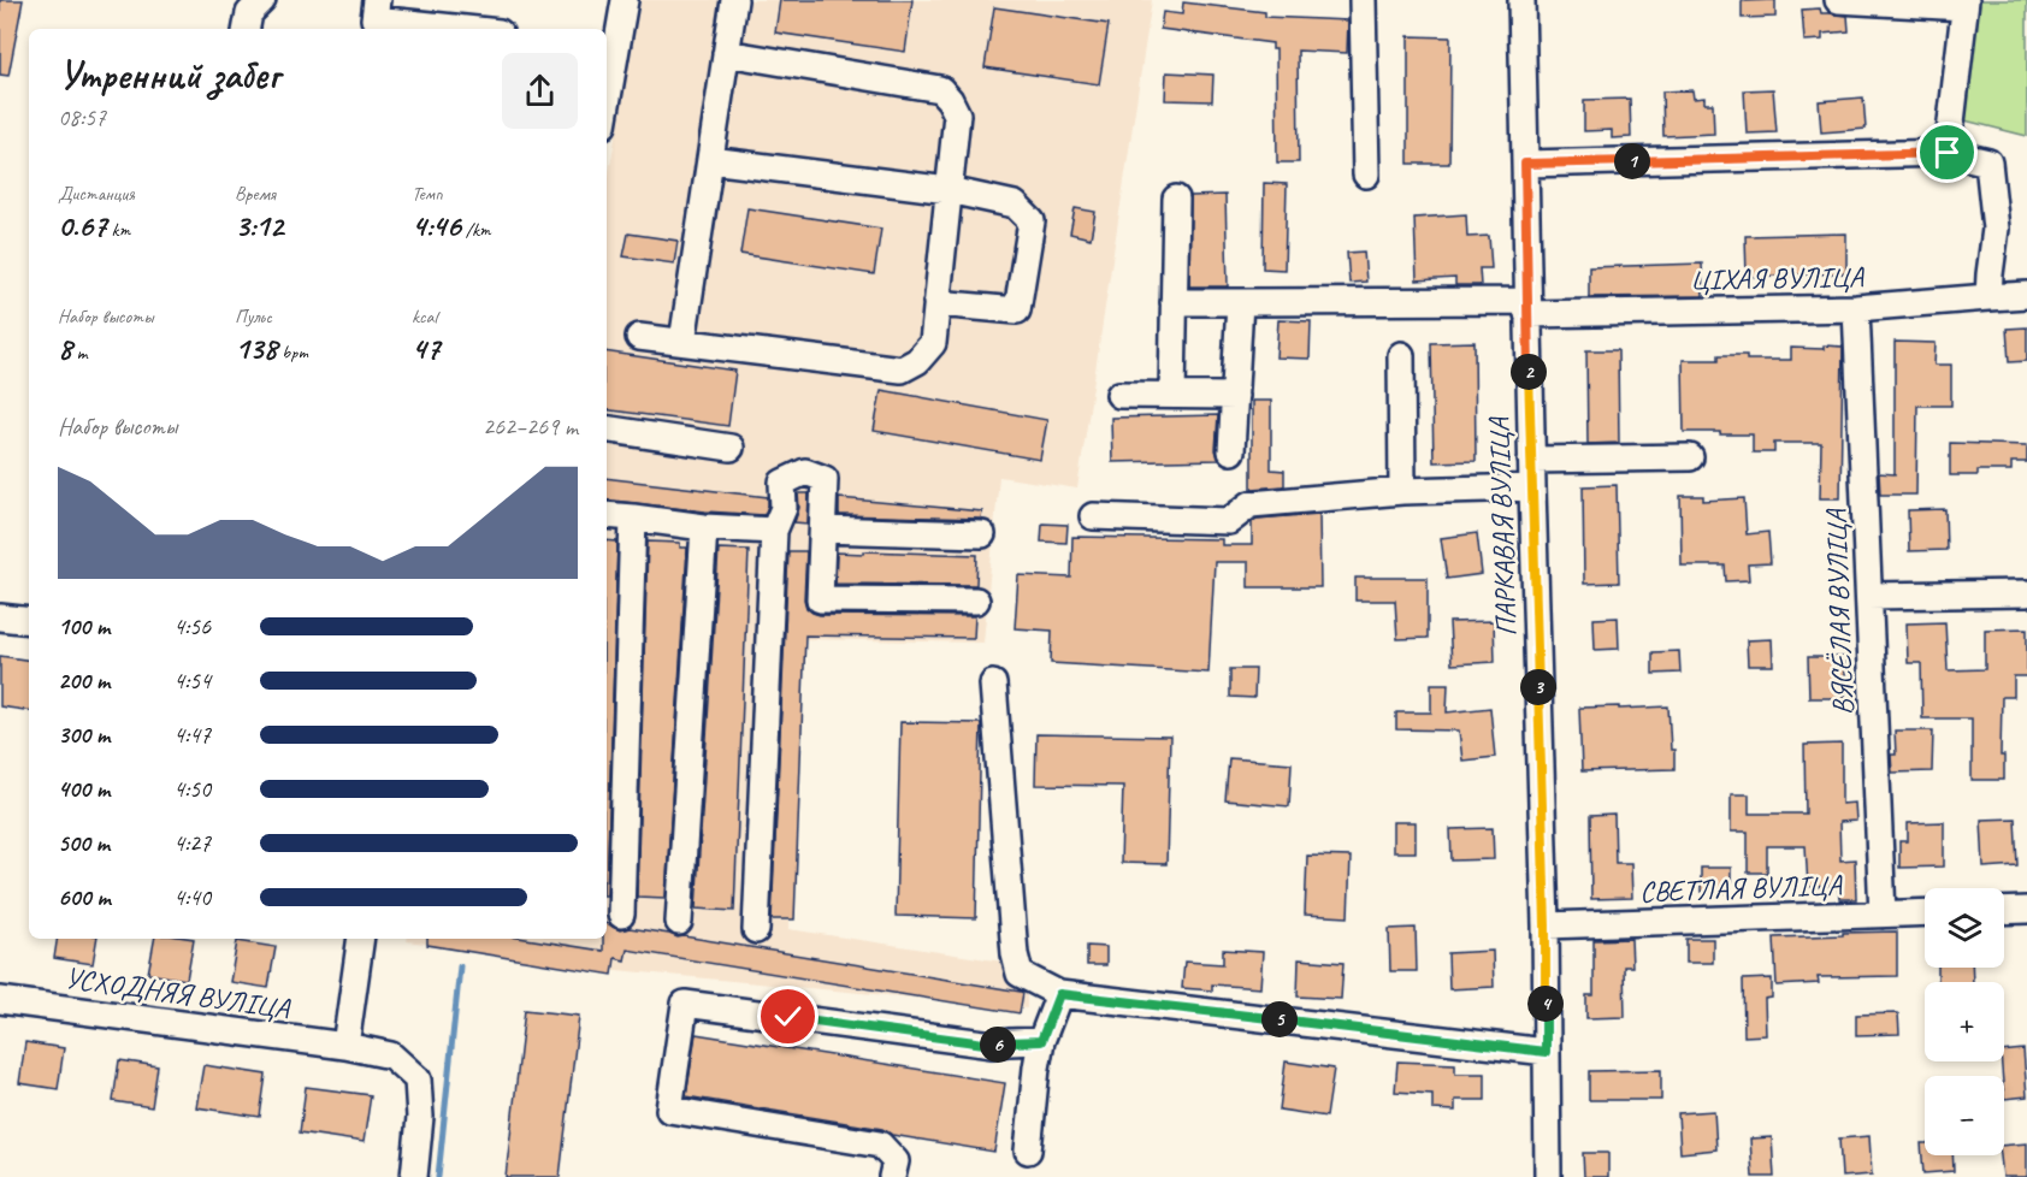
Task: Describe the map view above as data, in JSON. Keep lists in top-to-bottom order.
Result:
{
  "streets": {
    "street": [
      "ЦІХАЯ ВУЛІЦА",
      "ПАРКАВАЯ ВУЛІЦА",
      "ВЯСЁЛАЯ ВУЛІЦА",
      "СВЕТЛАЯ ВУЛІЦА",
      "УСХОДНЯЯ ВУЛІЦА"
    ]
  },
  "crossings": [
    ["ЦІХАЯ ВУЛІЦА", "ПАРКАВАЯ ВУЛІЦА"],
    ["ЦІХАЯ ВУЛІЦА", "ВЯСЁЛАЯ ВУЛІЦА"],
    ["ПАРКАВАЯ ВУЛІЦА", "СВЕТЛАЯ ВУЛІЦА"],
    ["ВЯСЁЛАЯ ВУЛІЦА", "СВЕТЛАЯ ВУЛІЦА"]
  ],
  "page": {
    "heading": ["Утренний забег", "08:57"],
    "pins": [
      "1",
      "2",
      "3",
      "4",
      "5",
      "6"
    ],
    "stats": [
      ["Дистанция", "0.67 km"],
      ["Время", "3:12"],
      ["Темп", "4:46 /km"],
      ["Набор высоты", "8 m"],
      ["Пульс", "138 bpm"],
      ["kcal", "47"]
    ],
    "chart": ["Набор высоты", "262–269 m"],
    "list": [
      {
        "name": "100 m",
        "note": "4:56"
      },
      {
        "name": "200 m",
        "note": "4:54"
      },
      {
        "name": "300 m",
        "note": "4:47"
      },
      {
        "name": "400 m",
        "note": "4:50"
      },
      {
        "name": "500 m",
        "note": "4:27"
      },
      {
        "name": "600 m",
        "note": "4:40"
      }
    ],
    "map_buttons": ["+", "−"]
  }
}
